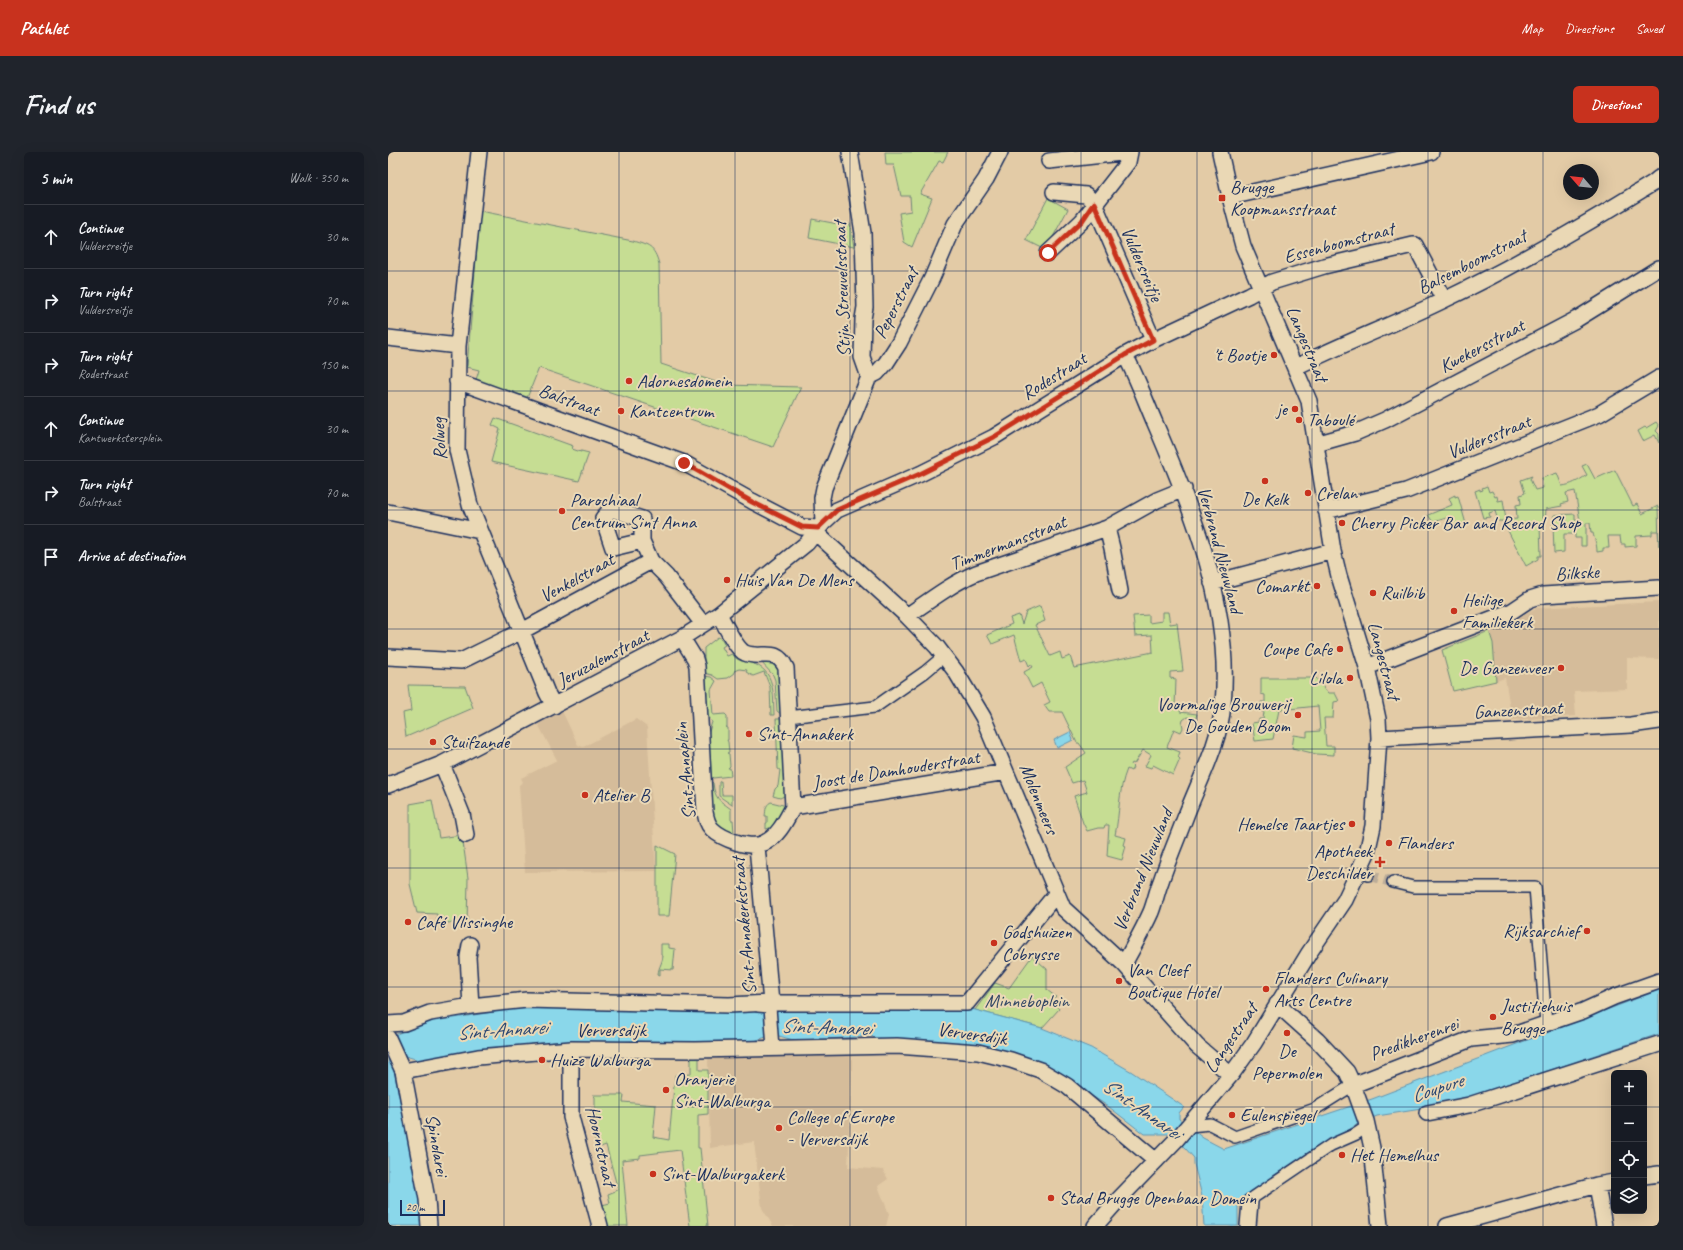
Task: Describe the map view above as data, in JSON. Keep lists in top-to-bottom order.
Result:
{
  "streets": {
    "street": [
      "Essenboomstraat",
      "Balsemboomstraat",
      "Vuldersreitje",
      "Stijn Streuvelsstraat",
      "Peperstraat",
      "Langestraat",
      "Kwekersstraat",
      "Rodestraat",
      "Balstraat",
      "Vuldersstraat",
      "Rolweg",
      "Timmermansstraat",
      "Verbrand Nieuwland",
      "Bilkske",
      "Venkelstraat",
      "Jeruzalemstraat",
      "Ganzenstraat",
      "Joost de Damhouderstraat",
      "Sint-Annaplein",
      "Molenmeers",
      "Sint-Annakerkstraat",
      "Verversdijk",
      "Predikherenrei",
      "Spinolarei",
      "Hoornstraat"
    ]
  },
  "crossings": [
    ["Essenboomstraat", "Balsemboomstraat"],
    ["Essenboomstraat", "Langestraat"],
    ["Essenboomstraat", "Rodestraat"],
    ["Balsemboomstraat", "Langestraat"],
    ["Vuldersreitje", "Rodestraat"],
    ["Stijn Streuvelsstraat", "Peperstraat"],
    ["Peperstraat", "Rodestraat"],
    ["Peperstraat", "Balstraat"],
    ["Peperstraat", "Jeruzalemstraat"],
    ["Peperstraat", "Molenmeers"],
    ["Langestraat", "Kwekersstraat"],
    ["Langestraat", "Rodestraat"],
    ["Langestraat", "Vuldersstraat"],
    ["Langestraat", "Bilkske"],
    ["Langestraat", "Ganzenstraat"],
    ["Langestraat", "Molenmeers"],
    ["Langestraat", "Verversdijk"],
    ["Langestraat", "Predikherenrei"],
    ["Rodestraat", "Balstraat"],
    ["Rodestraat", "Verbrand Nieuwland"],
    ["Rodestraat", "Jeruzalemstraat"],
    ["Rodestraat", "Molenmeers"],
    ["Balstraat", "Rolweg"],
    ["Balstraat", "Jeruzalemstraat"],
    ["Balstraat", "Molenmeers"],
    ["Rolweg", "Venkelstraat"],
    ["Rolweg", "Jeruzalemstraat"],
    ["Timmermansstraat", "Verbrand Nieuwland"],
    ["Timmermansstraat", "Molenmeers"],
    ["Verbrand Nieuwland", "Molenmeers"],
    ["Jeruzalemstraat", "Sint-Annaplein"],
    ["Jeruzalemstraat", "Molenmeers"],
    ["Joost de Damhouderstraat", "Molenmeers"],
    ["Sint-Annaplein", "Sint-Annakerkstraat"],
    ["Sint-Annakerkstraat", "Verversdijk"],
    ["Verversdijk", "Spinolarei"],
    ["Verversdijk", "Hoornstraat"]
  ],
  "water": ["Sint-Annarei", "Coupure"],
  "parks": ["Minneboplein"],
  "places": {
    "transit": ["Brugge Koopmansstraat"],
    "other": [
      "'t Bootje",
      "Adornesdomein",
      "je",
      "Kantcentrum",
      "Taboulé",
      "De Kelk",
      "Crelan",
      "Parochiaal Centrum Sint Anna",
      "Cherry Picker Bar and Record Shop",
      "Huis Van De Mens",
      "Comarkt",
      "Ruilbib",
      "Heilige Familiekerk",
      "Coupe Cafe",
      "De Ganzenveer",
      "Lilola",
      "Voormalige Brouwerij De Gouden Boom",
      "Sint-Annakerk",
      "Stuifzande",
      "Atelier B",
      "Hemelse Taartjes",
      "Flanders",
      "Café Vlissinghe",
      "Rijksarchief",
      "Godshuizen Cobrysse",
      "Van Cleef Boutique Hotel",
      "Flanders Culinary Arts Centre",
      "Justitiehuis Brugge",
      "De Pepermolen",
      "Huize Walburga",
      "Oranjerie Sint-Walburga",
      "Eulenspiegel",
      "College of Europe - Verversdijk",
      "Het Hemelhus",
      "Sint-Walburgakerk",
      "Stad Brugge Openbaar Domein"
    ],
    "health": ["Apotheek Deschilder"]
  },
  "scale_bar": "20 m",
  "north": "top left",
  "page": {
    "header": "Pathlet",
    "nav": ["Map", "Directions", "Saved"],
    "buttons": "Directions",
    "title": "Find us",
    "heading": ["5 min", "Walk · 350 m"],
    "list": [
      ["Continue", "Vuldersreitje", "30 m"],
      ["Turn right", "Vuldersreitje", "70 m"],
      ["Turn right", "Rodestraat", "150 m"],
      ["Continue", "Kantwerkstersplein", "30 m"],
      ["Turn right", "Balstraat", "70 m"],
      "Arrive at destination"
    ],
    "map_buttons": ["+", "−"],
    "scale": "20 m"
  }
}
